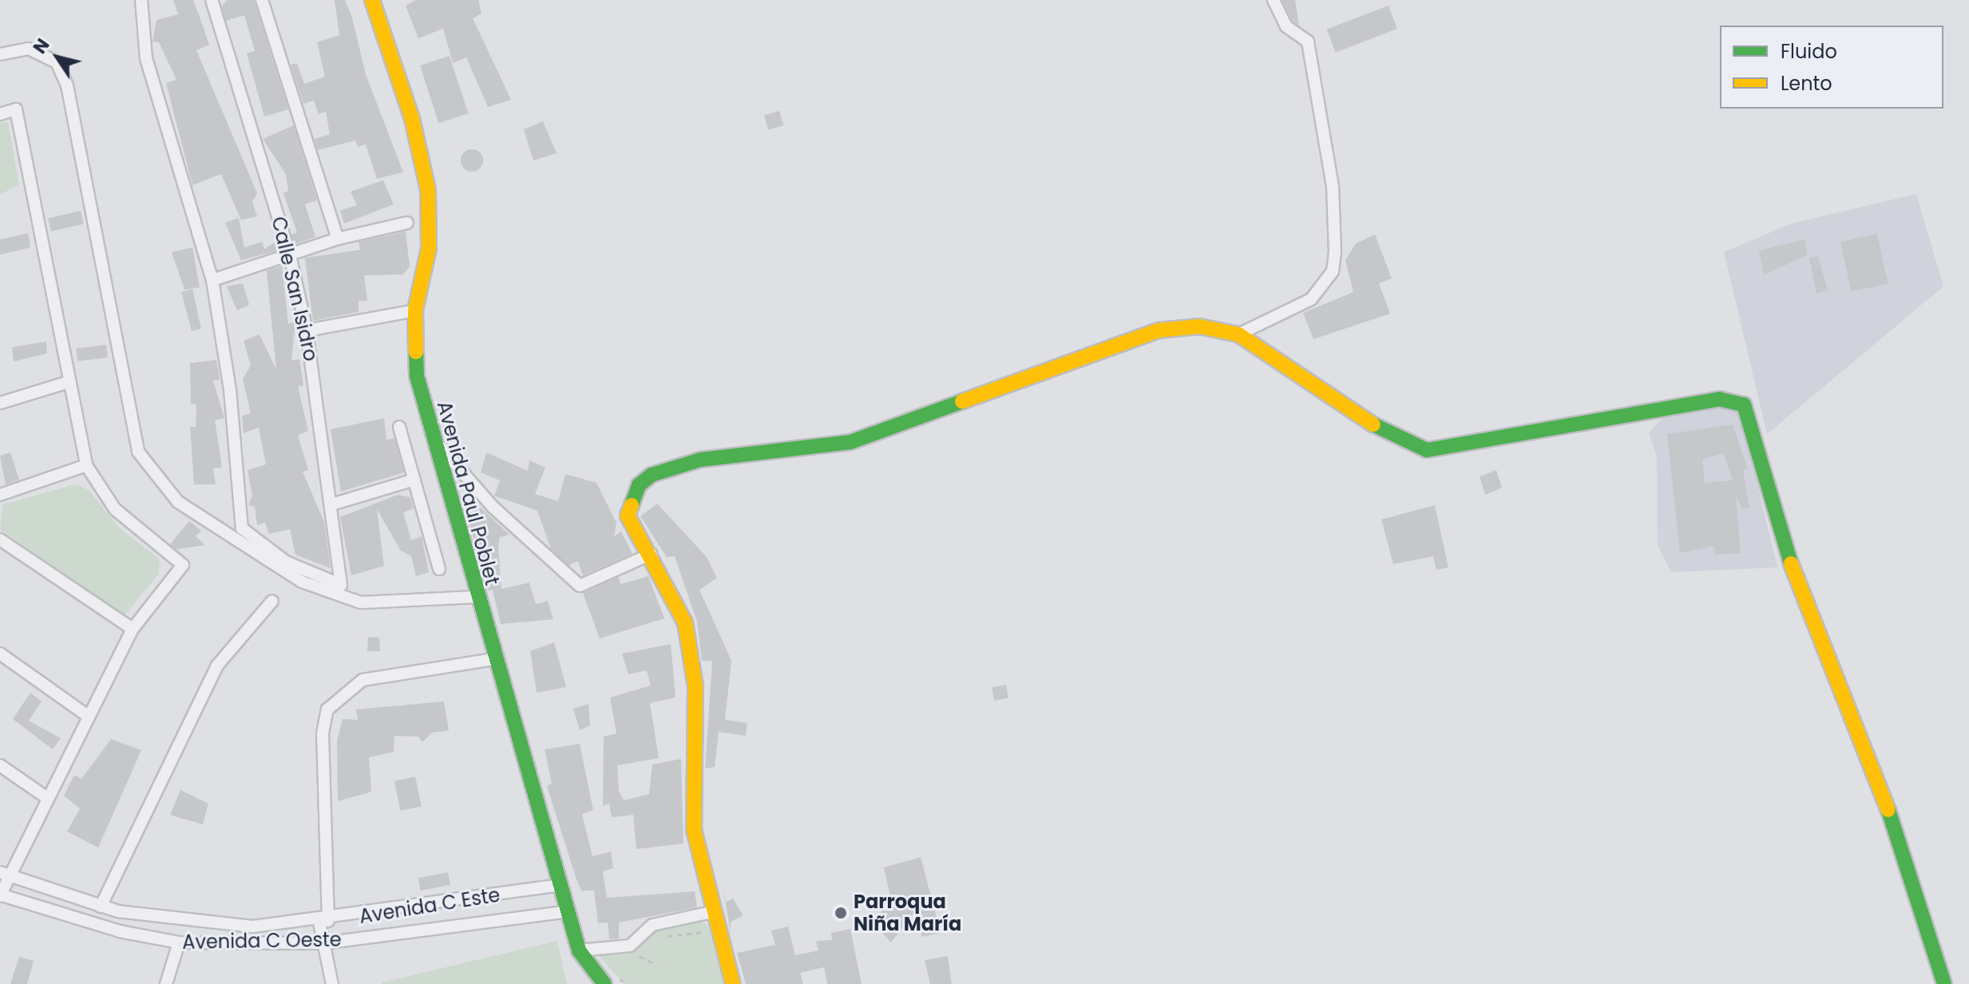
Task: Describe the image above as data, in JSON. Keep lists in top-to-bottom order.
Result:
{
  "streets": {
    "street": [
      "Calle San Isidro",
      "Avenida Paul Poblet",
      "Avenida C Este",
      "Avenida C Oeste"
    ]
  },
  "crossings": [
    ["Avenida Paul Poblet", "Avenida C Este"],
    ["Avenida Paul Poblet", "Avenida C Oeste"]
  ],
  "places": ["Parroqua Niña María"],
  "legend": ["Fluido", "Lento"],
  "north": "top left"
}
